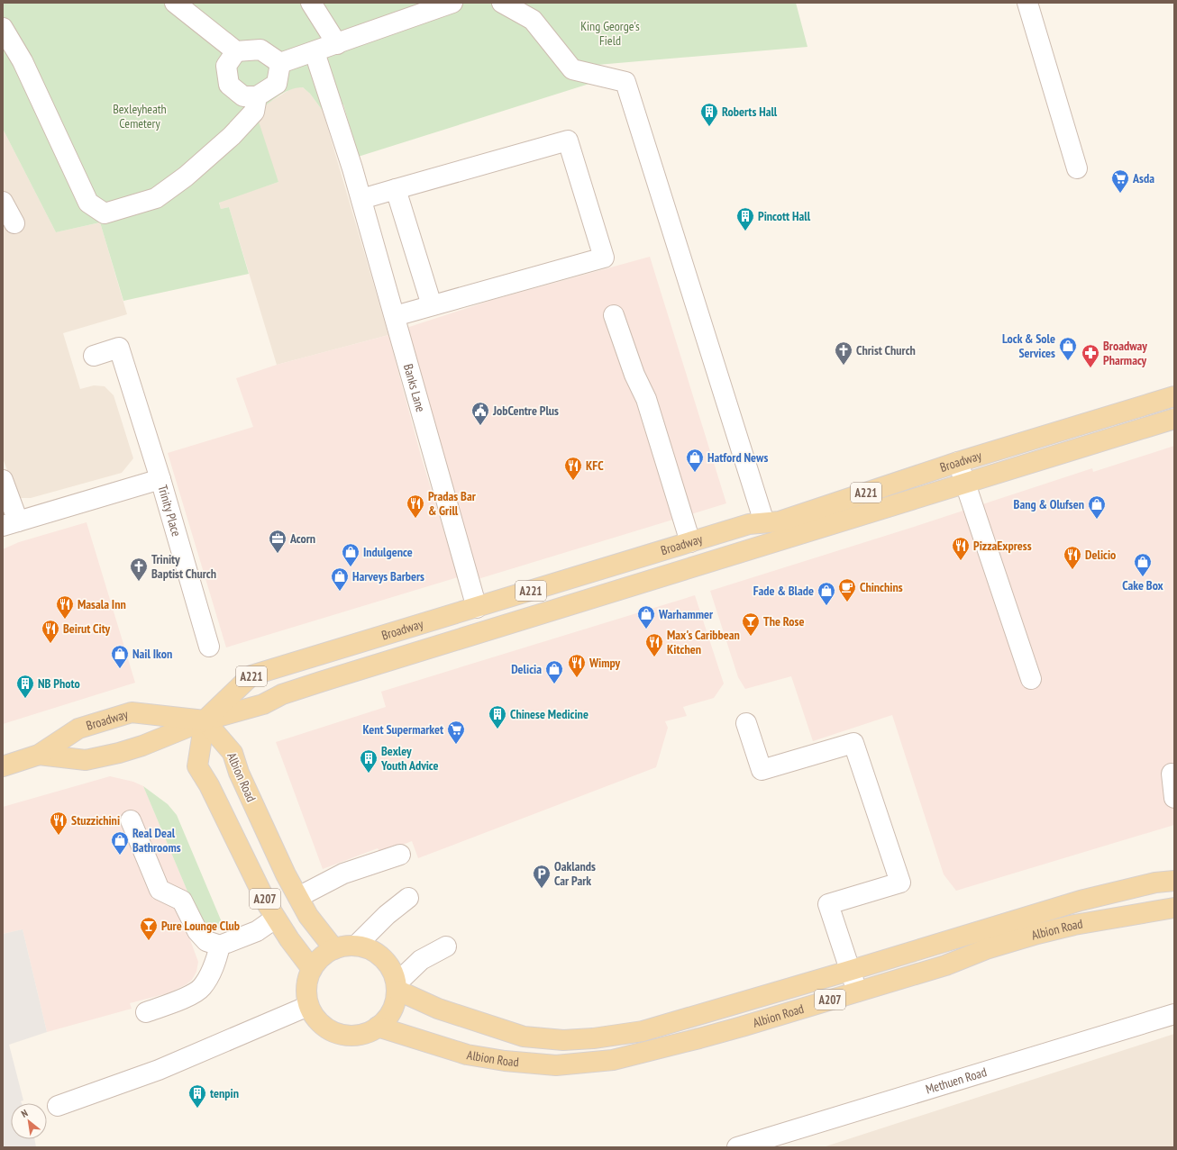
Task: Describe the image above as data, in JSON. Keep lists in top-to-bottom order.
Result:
{
  "streets": {
    "main road": [
      "Broadway",
      "A221",
      "Albion Road",
      "A207"
    ],
    "street": ["Banks Lane", "Trinity Place", "Methuen Road"]
  },
  "crossings": [
    ["Banks Lane", "Broadway"],
    ["Broadway", "Albion Road"],
    ["Broadway", "A207"],
    ["Albion Road", "A207"]
  ],
  "parks": ["King George's Field", "Bexleyheath Cemetery"],
  "places": {
    "building": [
      "Roberts Hall",
      "Pincott Hall",
      "NB Photo",
      "Chinese Medicine",
      "Bexley Youth Advice",
      "tenpin"
    ],
    "supermarket": ["Asda", "Kent Supermarket"],
    "shop": [
      "Lock & Sole Services",
      "Hatford News",
      "Bang & Olufsen",
      "Indulgence",
      "Cake Box",
      "Harveys Barbers",
      "Fade & Blade",
      "Warhammer",
      "Nail Ikon",
      "Delicia",
      "Real Deal Bathrooms"
    ],
    "church": ["Christ Church", "Trinity Baptist Church"],
    "pharmacy": ["Broadway Pharmacy"],
    "public building": ["JobCentre Plus"],
    "restaurant": [
      "KFC",
      "Pradas Bar & Grill",
      "PizzaExpress",
      "Delicio",
      "Masala Inn",
      "Beirut City",
      "Max's Caribbean Kitchen",
      "Wimpy",
      "Stuzzichini"
    ],
    "office": ["Acorn"],
    "cafe": ["Chinchins"],
    "bar": ["The Rose", "Pure Lounge Club"],
    "parking": ["Oaklands Car Park"]
  },
  "north": "top left"
}
